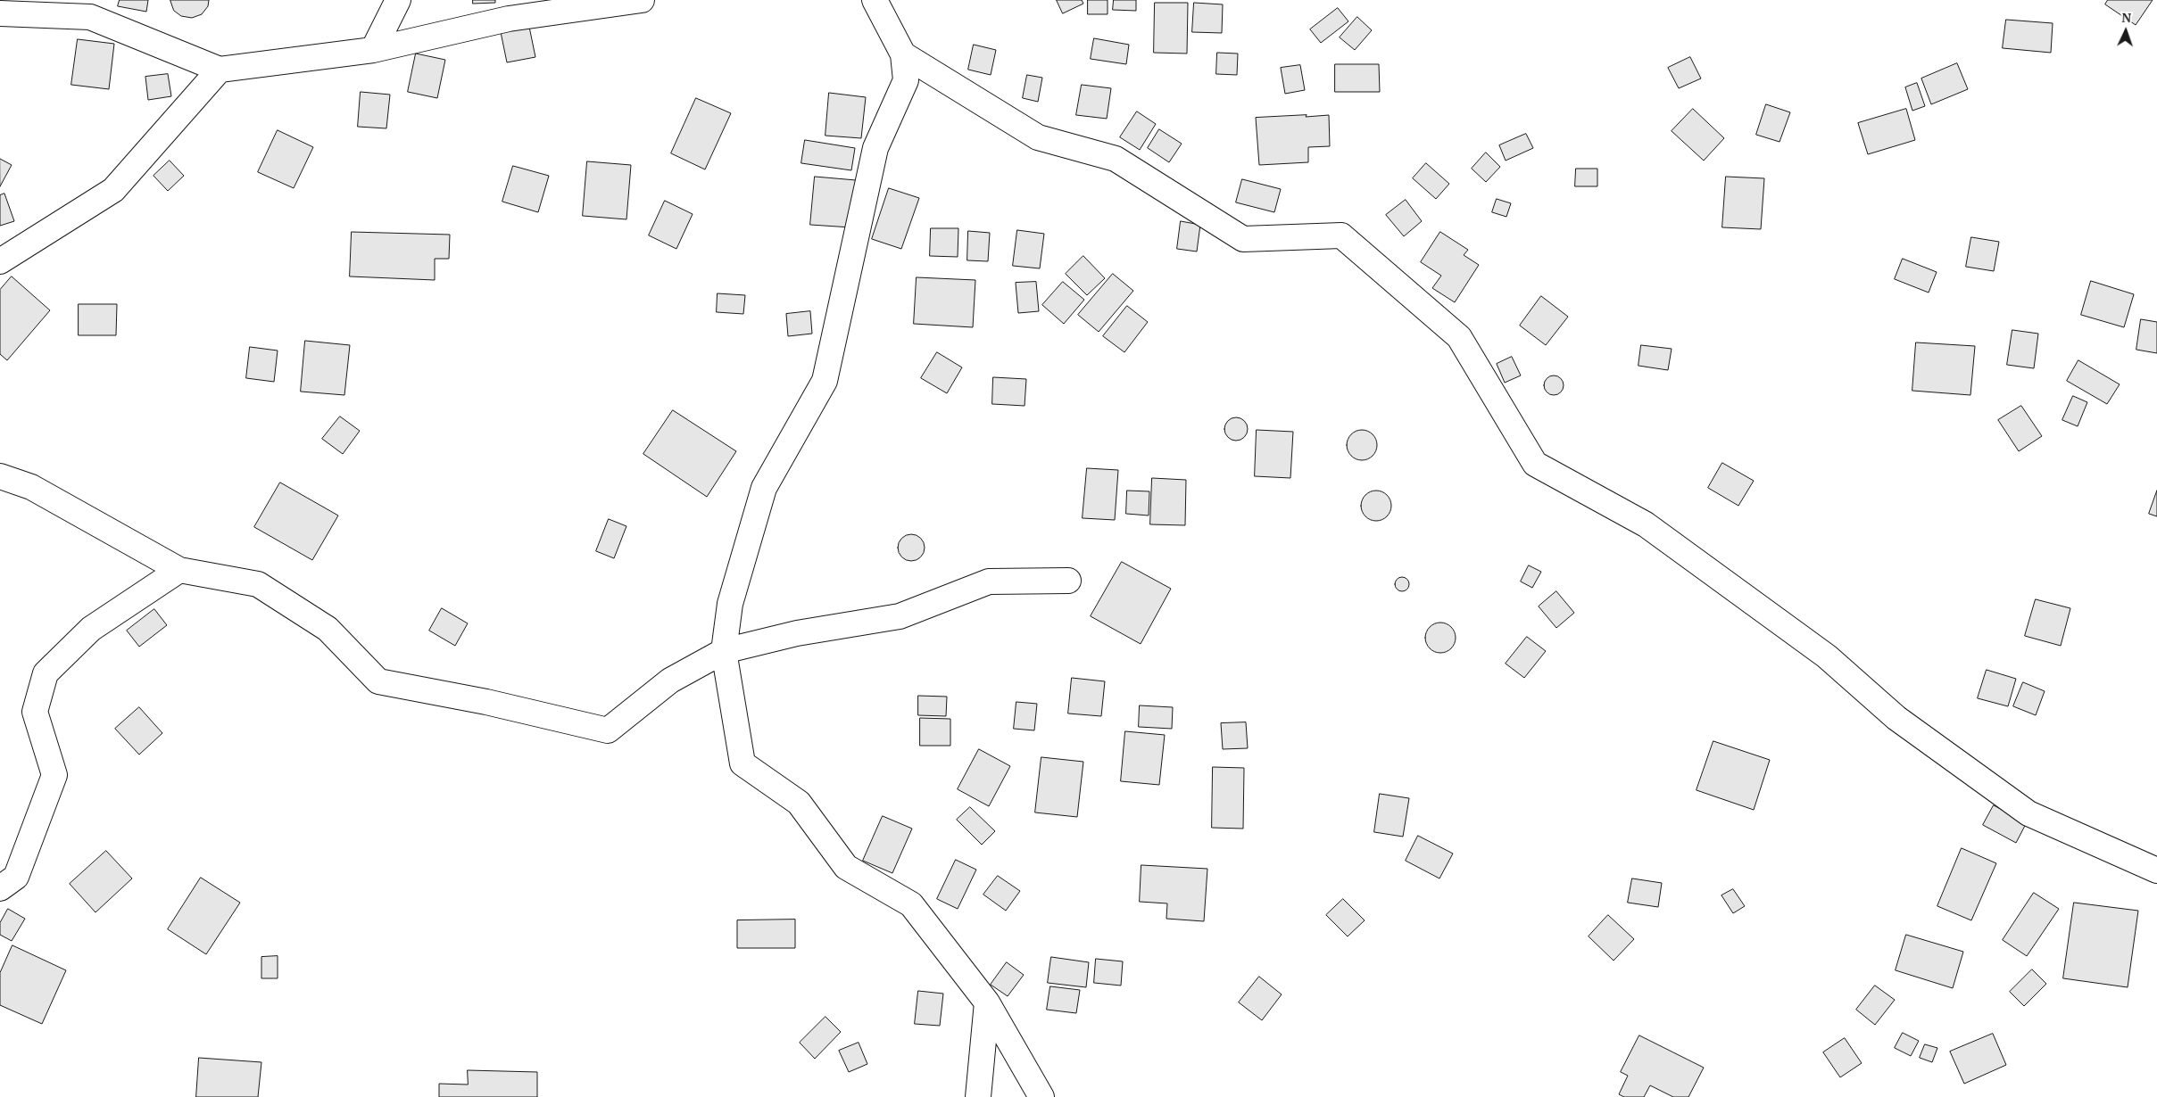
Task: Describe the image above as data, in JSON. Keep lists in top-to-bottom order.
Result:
{
  "north": "top"
}
